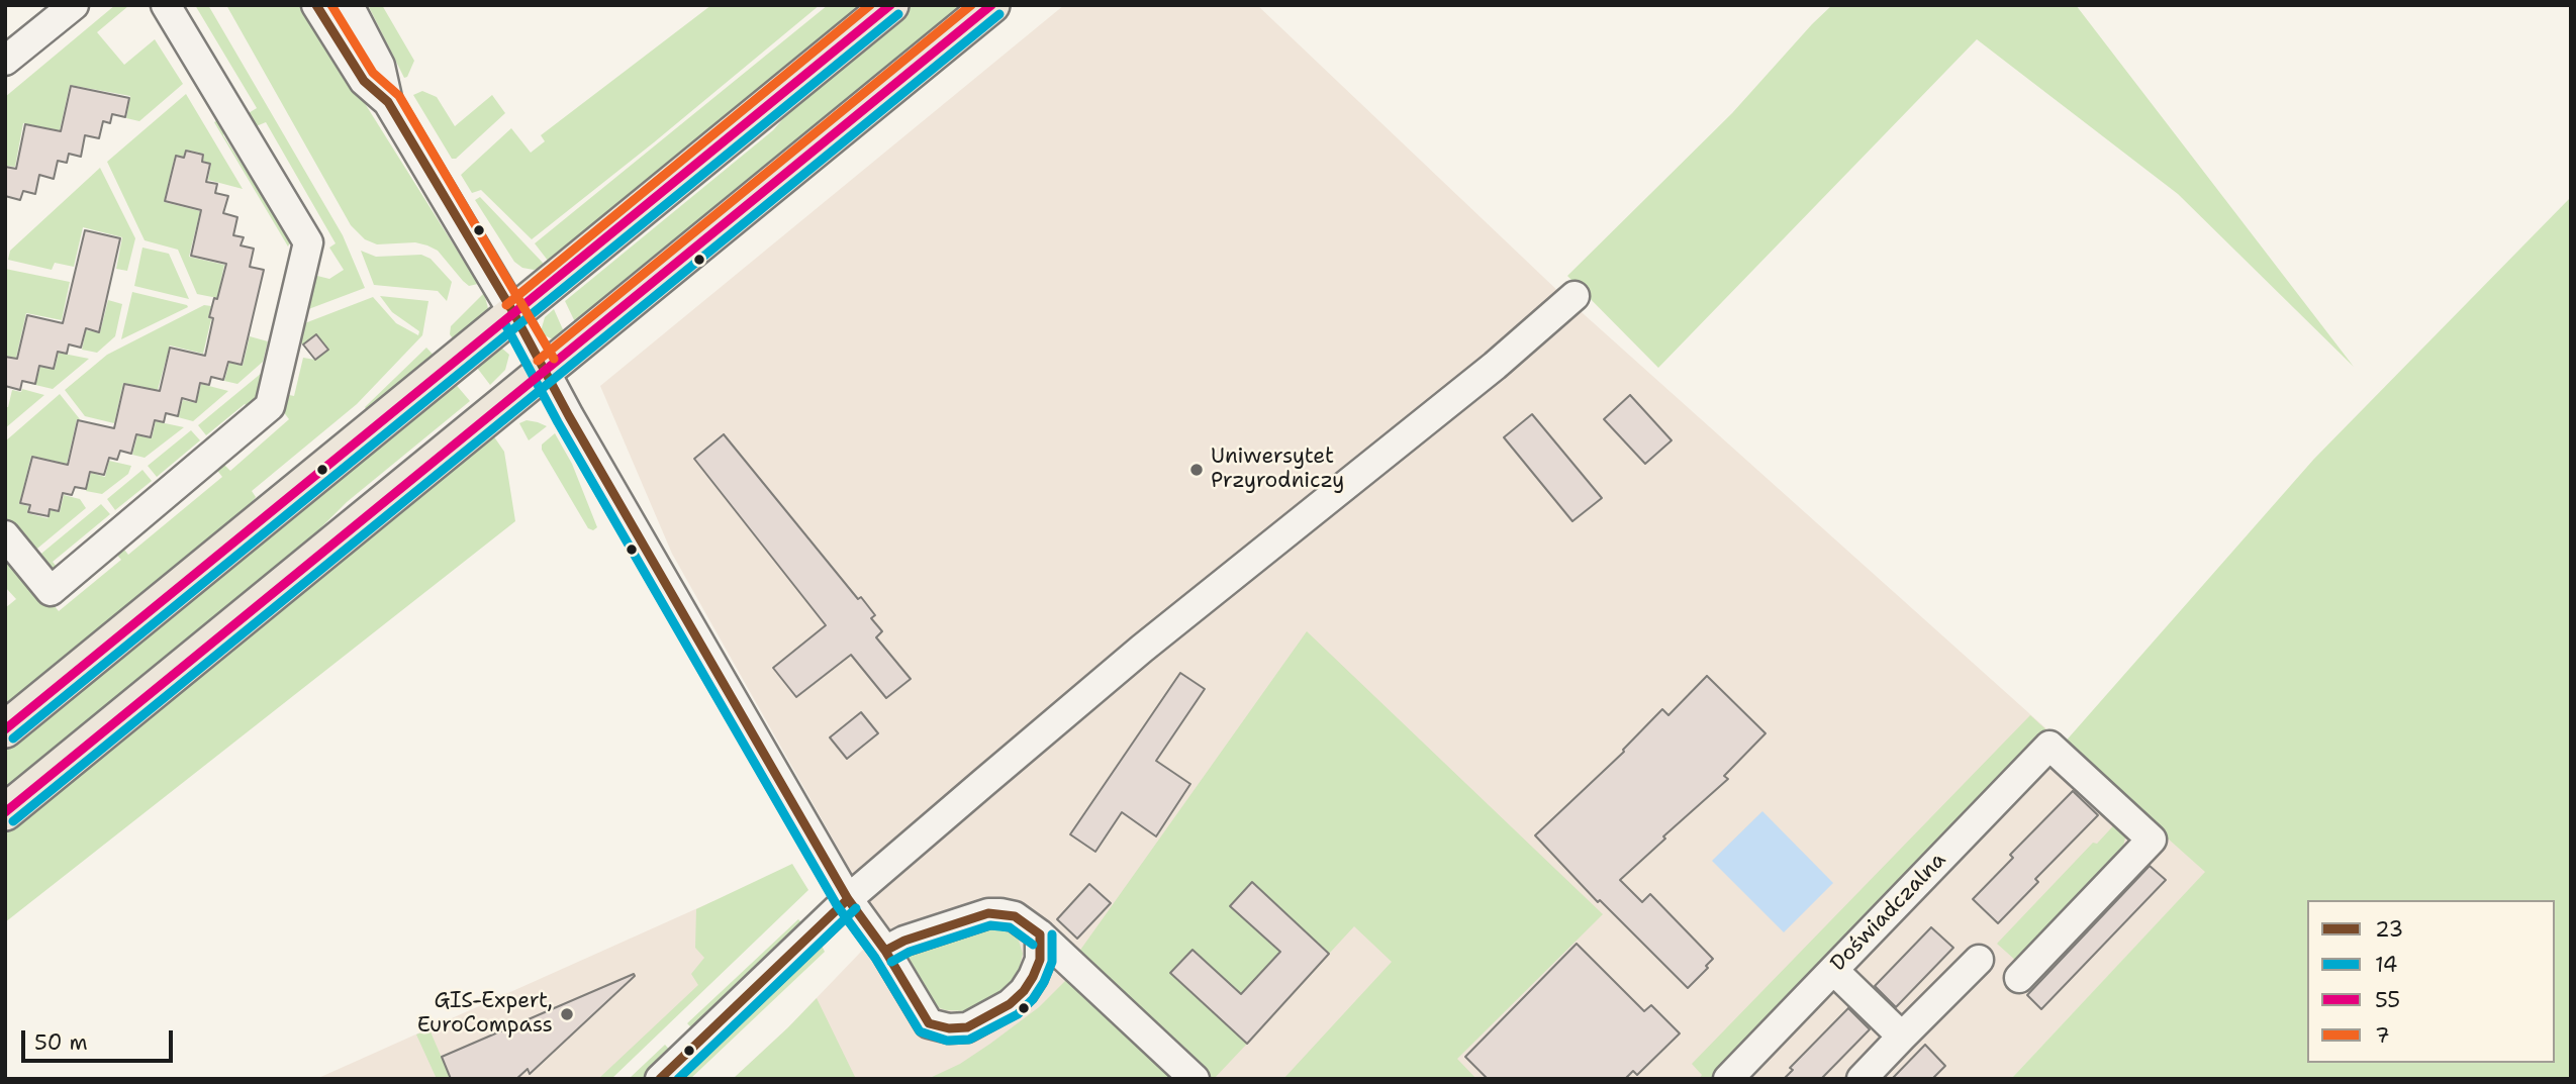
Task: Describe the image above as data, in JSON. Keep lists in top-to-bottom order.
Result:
{
  "streets": {
    "street": ["Doświadczalna"]
  },
  "places": ["Uniwersytet Przyrodniczy", "GIS-Expert, EuroCompass"],
  "lines": [
    "transit line 23",
    "transit line 55",
    "transit line 7",
    "transit line 14"
  ],
  "legend": [
    "23",
    "14",
    "55",
    "7"
  ],
  "scale_bar": "50 m"
}
